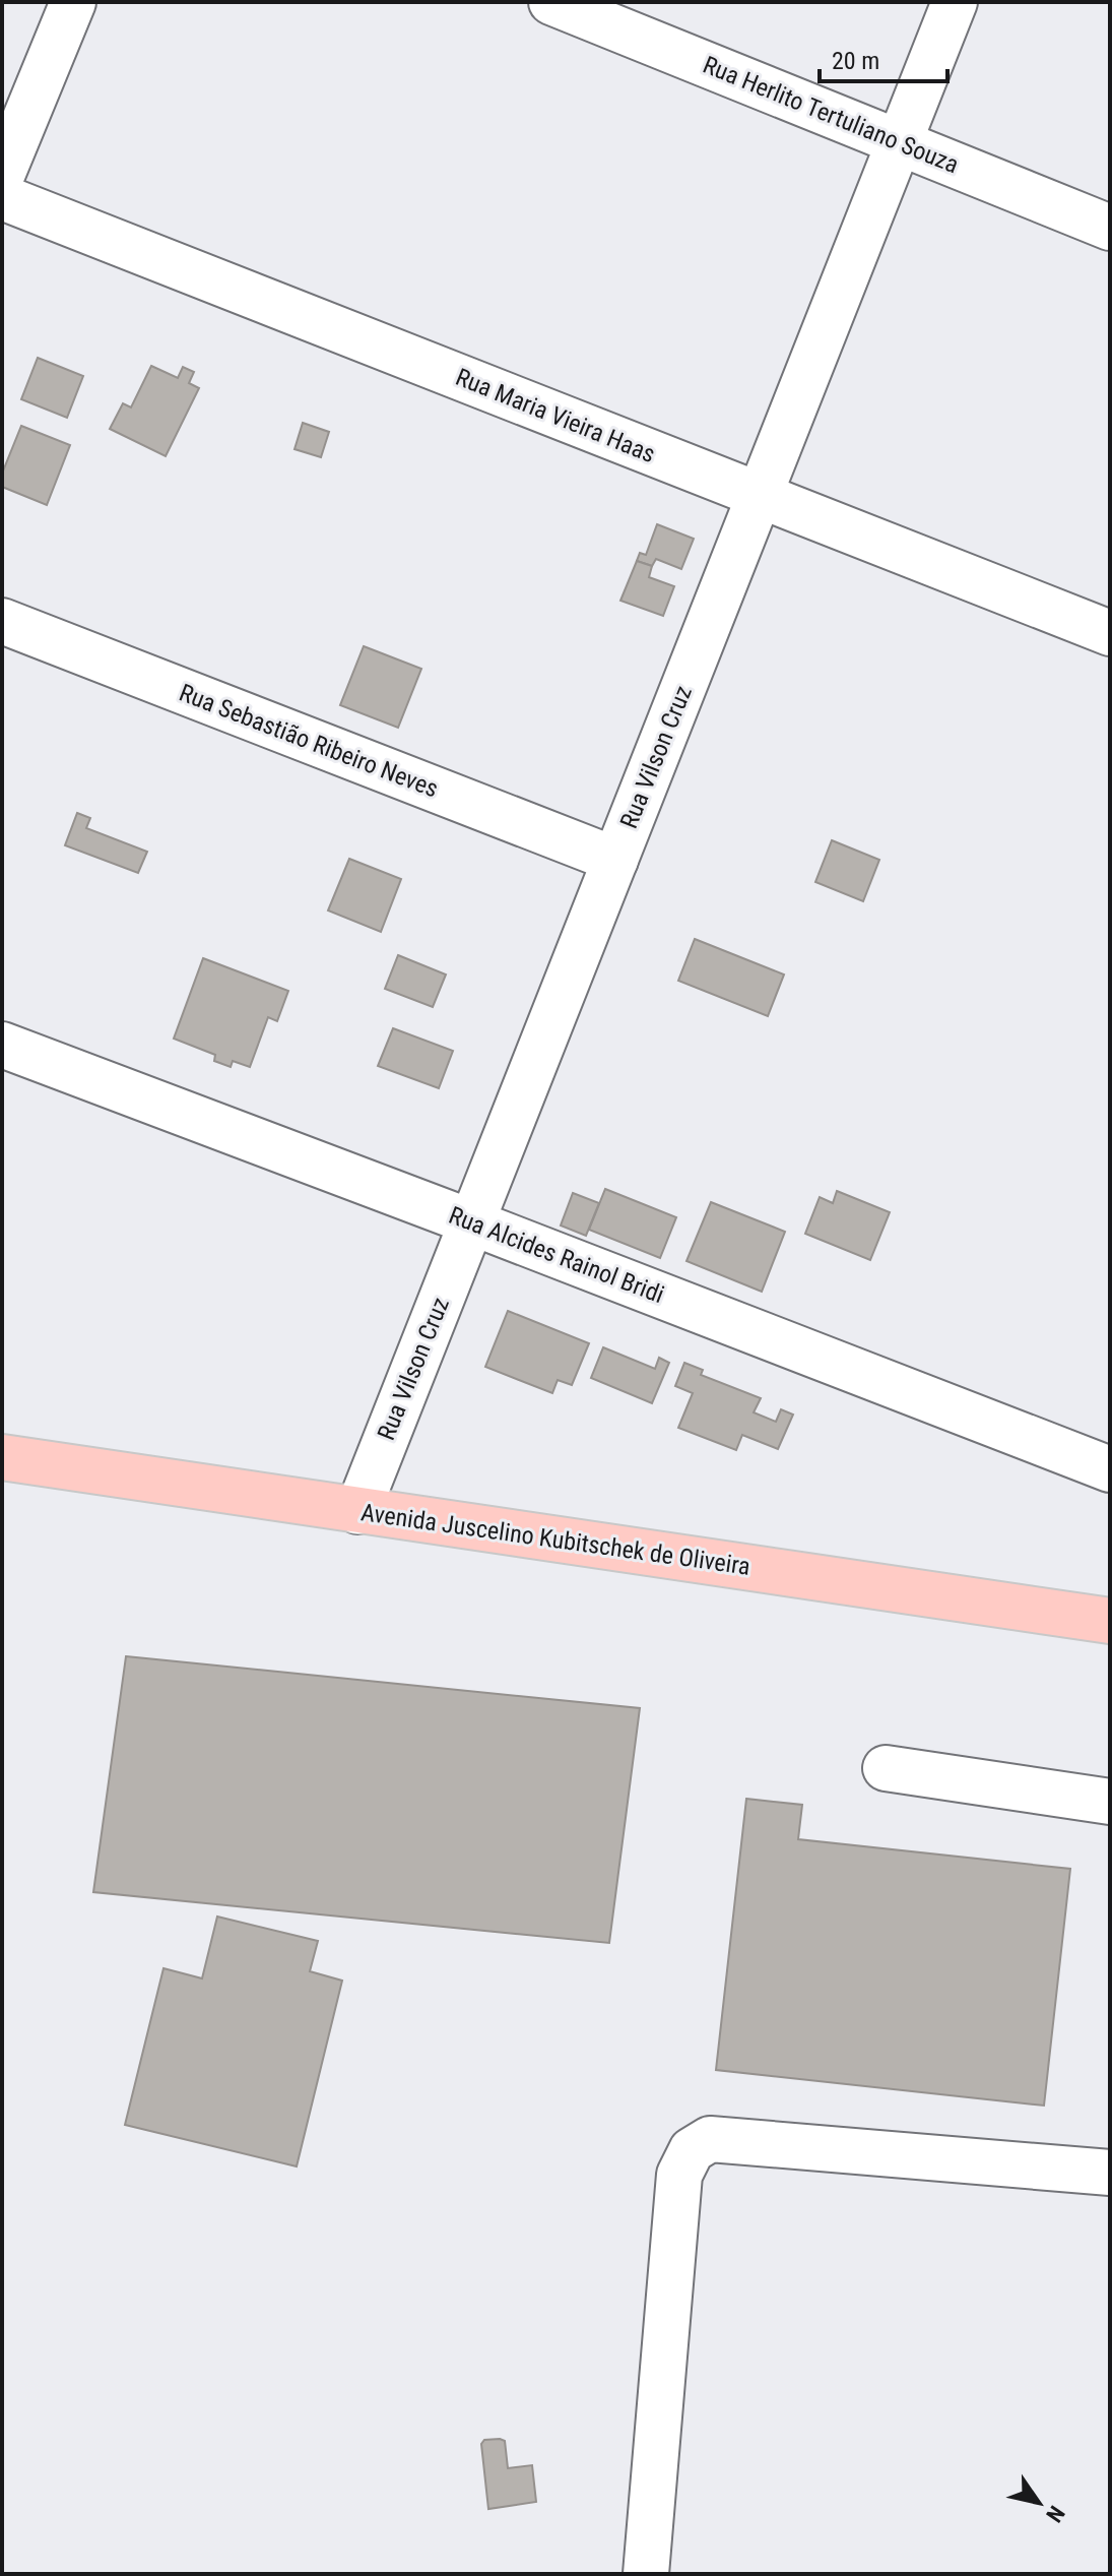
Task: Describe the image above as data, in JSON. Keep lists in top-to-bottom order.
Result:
{
  "streets": {
    "main road": ["Avenida Juscelino Kubitschek de Oliveira"],
    "street": [
      "Rua Herlito Tertuliano Souza",
      "Rua Maria Vieira Haas",
      "Rua Sebastião Ribeiro Neves",
      "Rua Vilson Cruz",
      "Rua Alcides Rainol Bridi"
    ]
  },
  "crossings": [
    ["Rua Herlito Tertuliano Souza", "Rua Vilson Cruz"],
    ["Rua Maria Vieira Haas", "Rua Vilson Cruz"],
    ["Rua Sebastião Ribeiro Neves", "Rua Vilson Cruz"],
    ["Rua Vilson Cruz", "Rua Alcides Rainol Bridi"],
    ["Rua Vilson Cruz", "Avenida Juscelino Kubitschek de Oliveira"]
  ],
  "scale_bar": "20 m",
  "north": "bottom right"
}
